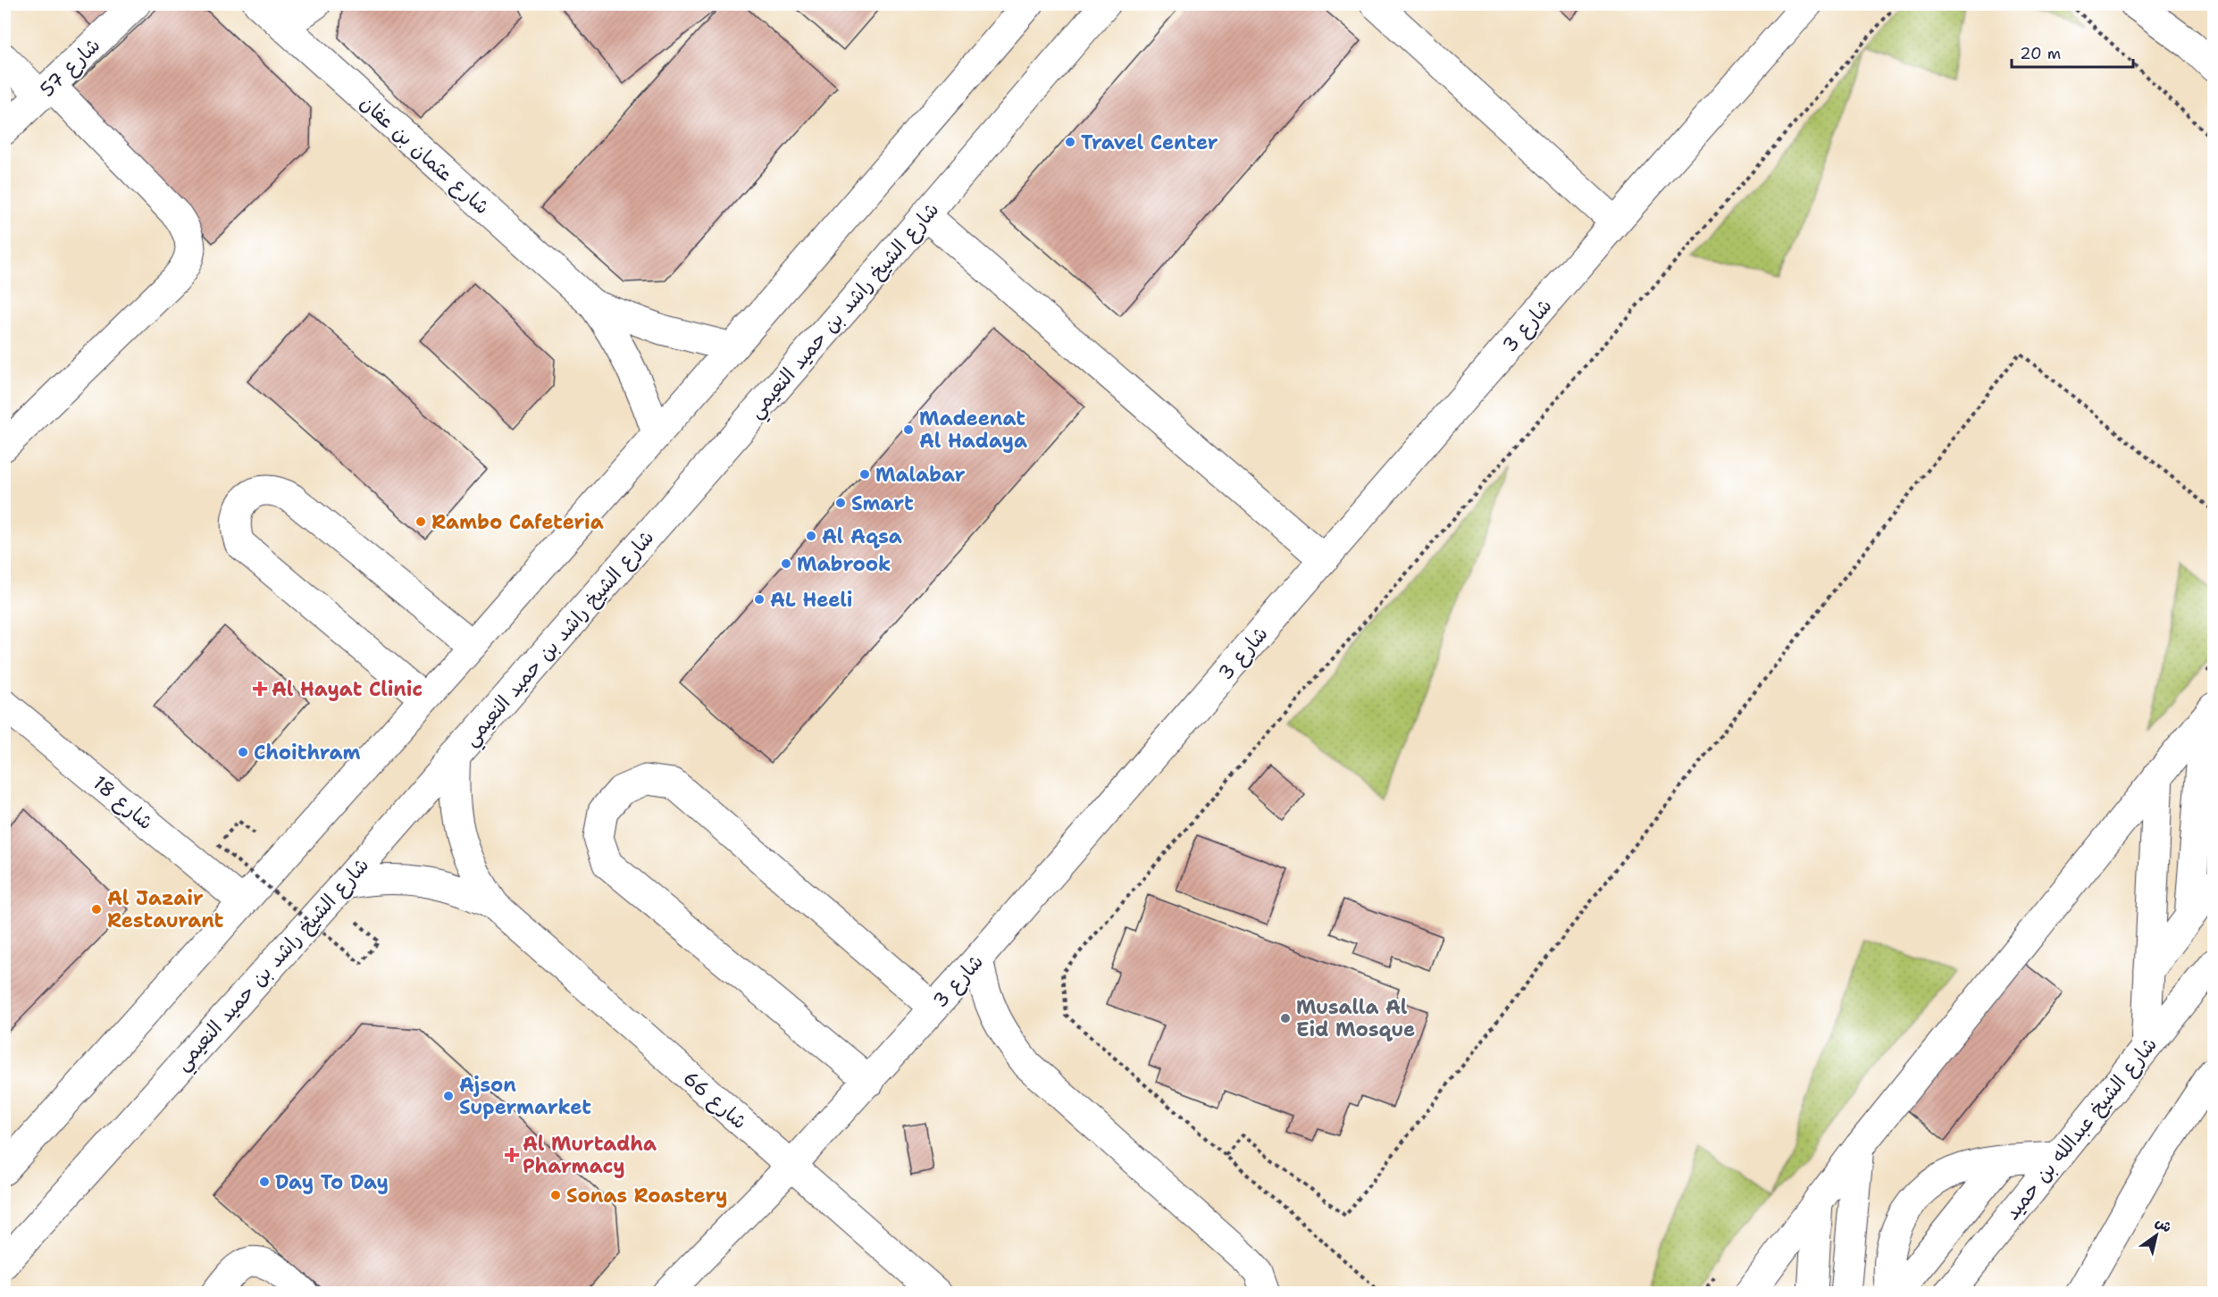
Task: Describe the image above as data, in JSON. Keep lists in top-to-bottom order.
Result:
{
  "streets": {
    "street": [
      "شارع 57",
      "شارع عثمان بن عفان",
      "شارع الشيخ راشد بن حميد النعيمي",
      "شارع 3",
      "شارع 18",
      "شارع 66",
      "شارع الشيخ عبدالله بن حميد"
    ]
  },
  "crossings": [
    ["شارع الشيخ راشد بن حميد النعيمي", "شارع 66"],
    ["شارع 3", "شارع 66"]
  ],
  "places": {
    "other": [
      "Travel Center",
      "Madeenat Al Hadaya",
      "Malabar",
      "Smart",
      "Rambo Cafeteria",
      "Al Aqsa",
      "Mabrook",
      "AL Heeli",
      "Choithram",
      "Al Jazair Restaurant",
      "Musalla Al Eid Mosque",
      "Ajson Supermarket",
      "Day To Day",
      "Sonas Roastery"
    ],
    "health": ["Al Hayat Clinic", "Al Murtadha Pharmacy"]
  },
  "scale_bar": "20 m",
  "north": "top right"
}
